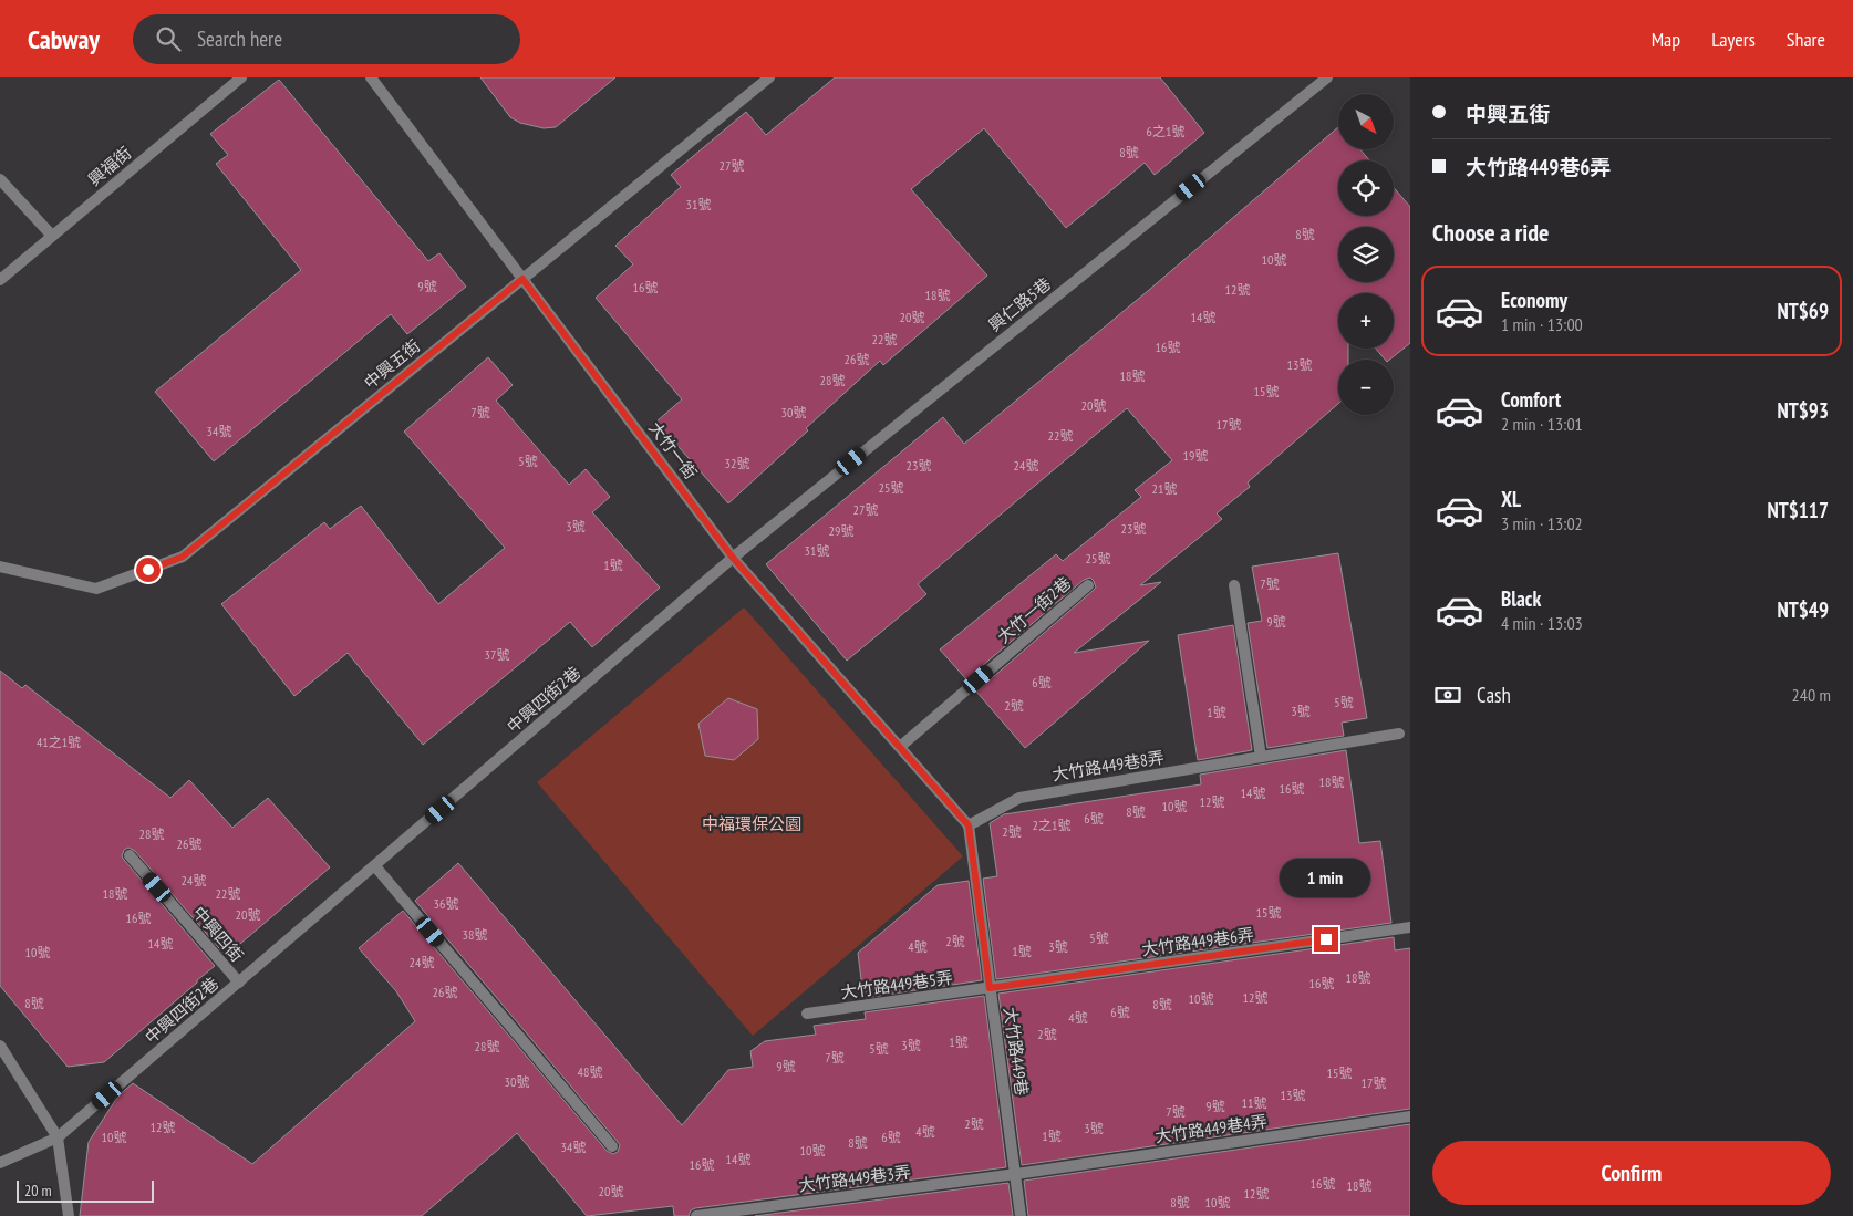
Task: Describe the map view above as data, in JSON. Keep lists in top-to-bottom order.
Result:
{
  "streets": {
    "street": [
      "興福街",
      "興仁路5巷",
      "中興五街",
      "大竹一街",
      "大竹一街2巷",
      "中興四街2巷",
      "大竹路449巷8弄",
      "中興四街",
      "大竹路449巷6弄",
      "大竹路449巷5弄",
      "大竹路449巷",
      "大竹路449巷4弄",
      "大竹路449巷3弄"
    ]
  },
  "crossings": [
    ["興仁路5巷", "大竹一街"],
    ["興仁路5巷", "中興四街2巷"],
    ["中興五街", "大竹一街"],
    ["大竹一街", "大竹一街2巷"],
    ["大竹一街", "中興四街2巷"],
    ["大竹一街", "大竹路449巷8弄"],
    ["大竹一街", "大竹路449巷"],
    ["中興四街2巷", "中興四街"],
    ["大竹路449巷8弄", "大竹路449巷"],
    ["大竹路449巷6弄", "大竹路449巷5弄"],
    ["大竹路449巷6弄", "大竹路449巷"],
    ["大竹路449巷5弄", "大竹路449巷"],
    ["大竹路449巷", "大竹路449巷4弄"],
    ["大竹路449巷", "大竹路449巷3弄"],
    ["大竹路449巷4弄", "大竹路449巷3弄"]
  ],
  "parks": ["中福環保公園"],
  "house_numbers": [
    "6之1號",
    "8號",
    "27號",
    "31號",
    "8號",
    "10號",
    "9號",
    "16號",
    "12號",
    "18號",
    "20號",
    "14號",
    "22號",
    "16號",
    "26號",
    "13號",
    "18號",
    "28號",
    "15號",
    "20號",
    "7號",
    "30號",
    "17號",
    "34號",
    "22號",
    "19號",
    "5號",
    "32號",
    "23號",
    "24號",
    "25號",
    "21號",
    "27號",
    "3號",
    "23號",
    "29號",
    "31號",
    "25號",
    "1號",
    "7號",
    "9號",
    "37號",
    "6號",
    "5號",
    "2號",
    "3號",
    "1號",
    "41之1號",
    "18號",
    "16號",
    "14號",
    "12號",
    "10號",
    "8號",
    "6號",
    "2之1號",
    "2號",
    "28號",
    "26號",
    "24號",
    "18號",
    "22號",
    "36號",
    "15號",
    "20號",
    "16號",
    "38號",
    "5號",
    "2號",
    "14號",
    "4號",
    "3號",
    "1號",
    "10號",
    "24號",
    "18號",
    "16號",
    "26號",
    "12號",
    "10號",
    "8號",
    "8號",
    "6號",
    "4號",
    "2號",
    "1號",
    "3號",
    "28號",
    "5號",
    "7號",
    "9號",
    "48號",
    "15號",
    "30號",
    "17號",
    "13號",
    "11號",
    "9號",
    "7號",
    "2號",
    "12號",
    "3號",
    "4號",
    "1號",
    "10號",
    "6號",
    "8號",
    "34號",
    "10號",
    "14號",
    "16號",
    "16號",
    "18號",
    "20號",
    "12號",
    "8號",
    "10號"
  ],
  "scale_bar": "20 m",
  "north": "bottom right",
  "page": {
    "header": "Cabway",
    "search": "Search here",
    "nav": ["Map", "Layers", "Share"],
    "banner": ["中興五街", "大竹路449巷6弄"],
    "map_buttons": ["+", "−"],
    "heading": "Choose a ride",
    "list": [
      {
        "name": "Economy",
        "note": "1 min · 13:00",
        "value": "NT$69"
      },
      {
        "name": "Comfort",
        "note": "2 min · 13:01",
        "value": "NT$93"
      },
      {
        "name": "XL",
        "note": "3 min · 13:02",
        "value": "NT$117"
      },
      {
        "name": "Black",
        "note": "4 min · 13:03",
        "value": "NT$49"
      }
    ],
    "pay": ["Cash", "240 m"],
    "bubble": "1 min",
    "buttons": "Confirm",
    "scale": "20 m"
  }
}
